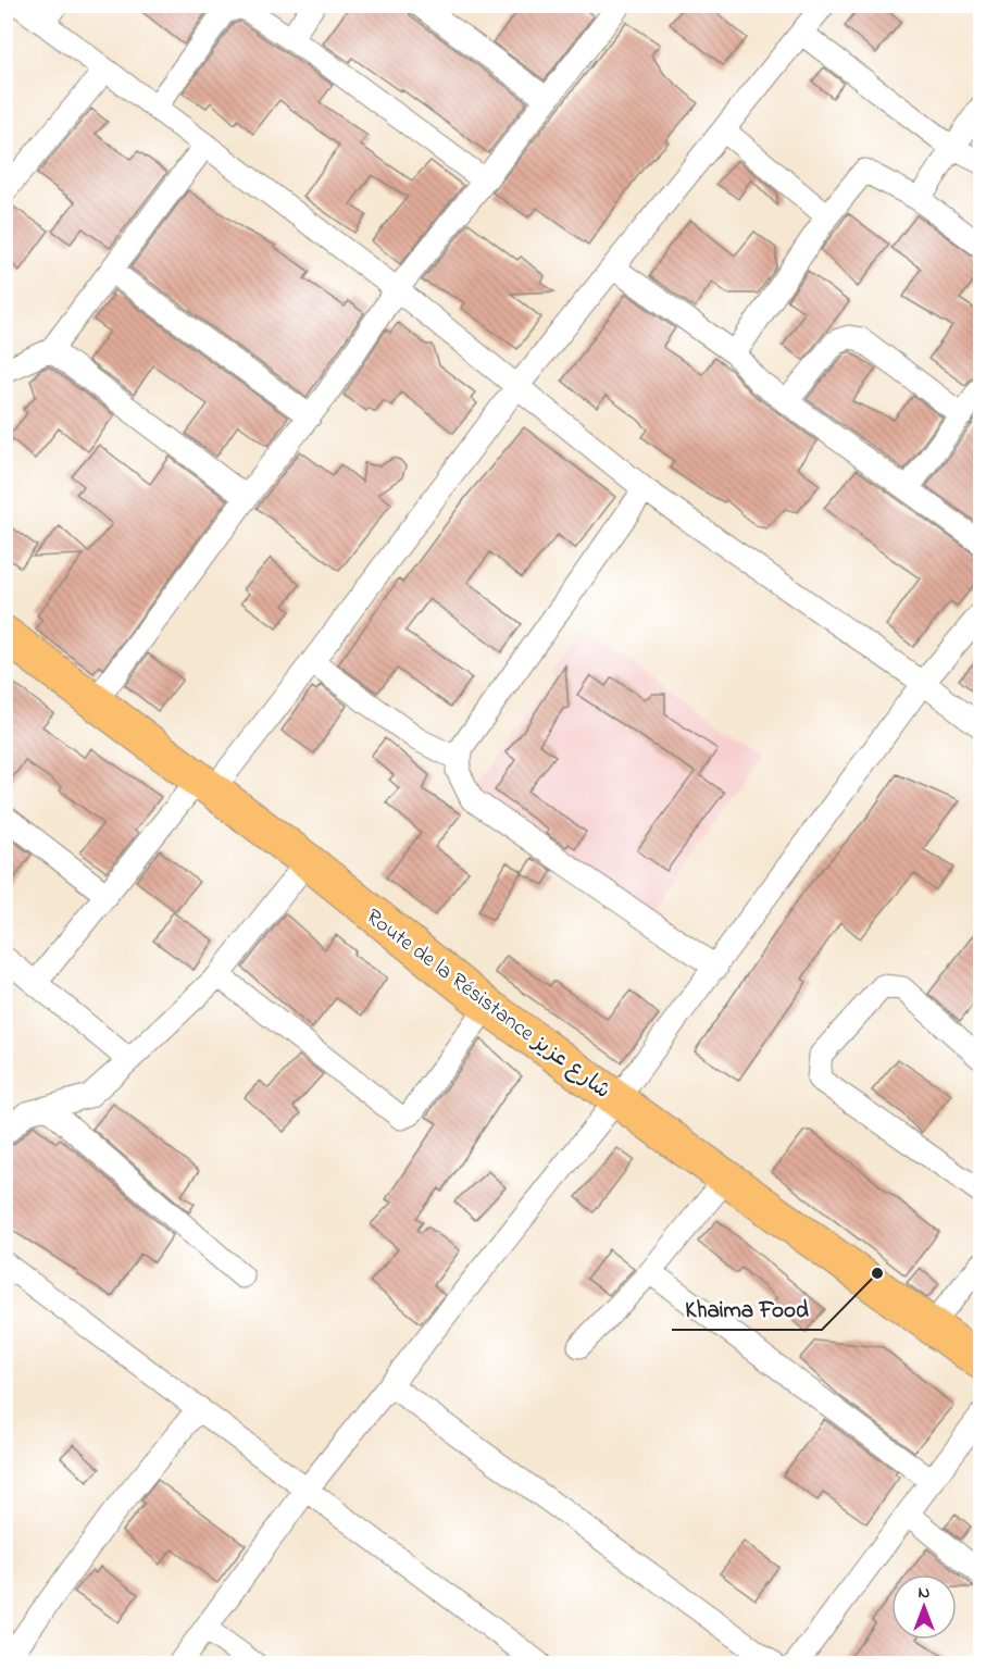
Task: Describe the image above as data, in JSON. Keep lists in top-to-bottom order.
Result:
{
  "streets": {
    "main road": ["Route de la Résistance شارع عزيز"]
  },
  "places": ["Khaima Food"],
  "north": "top"
}
